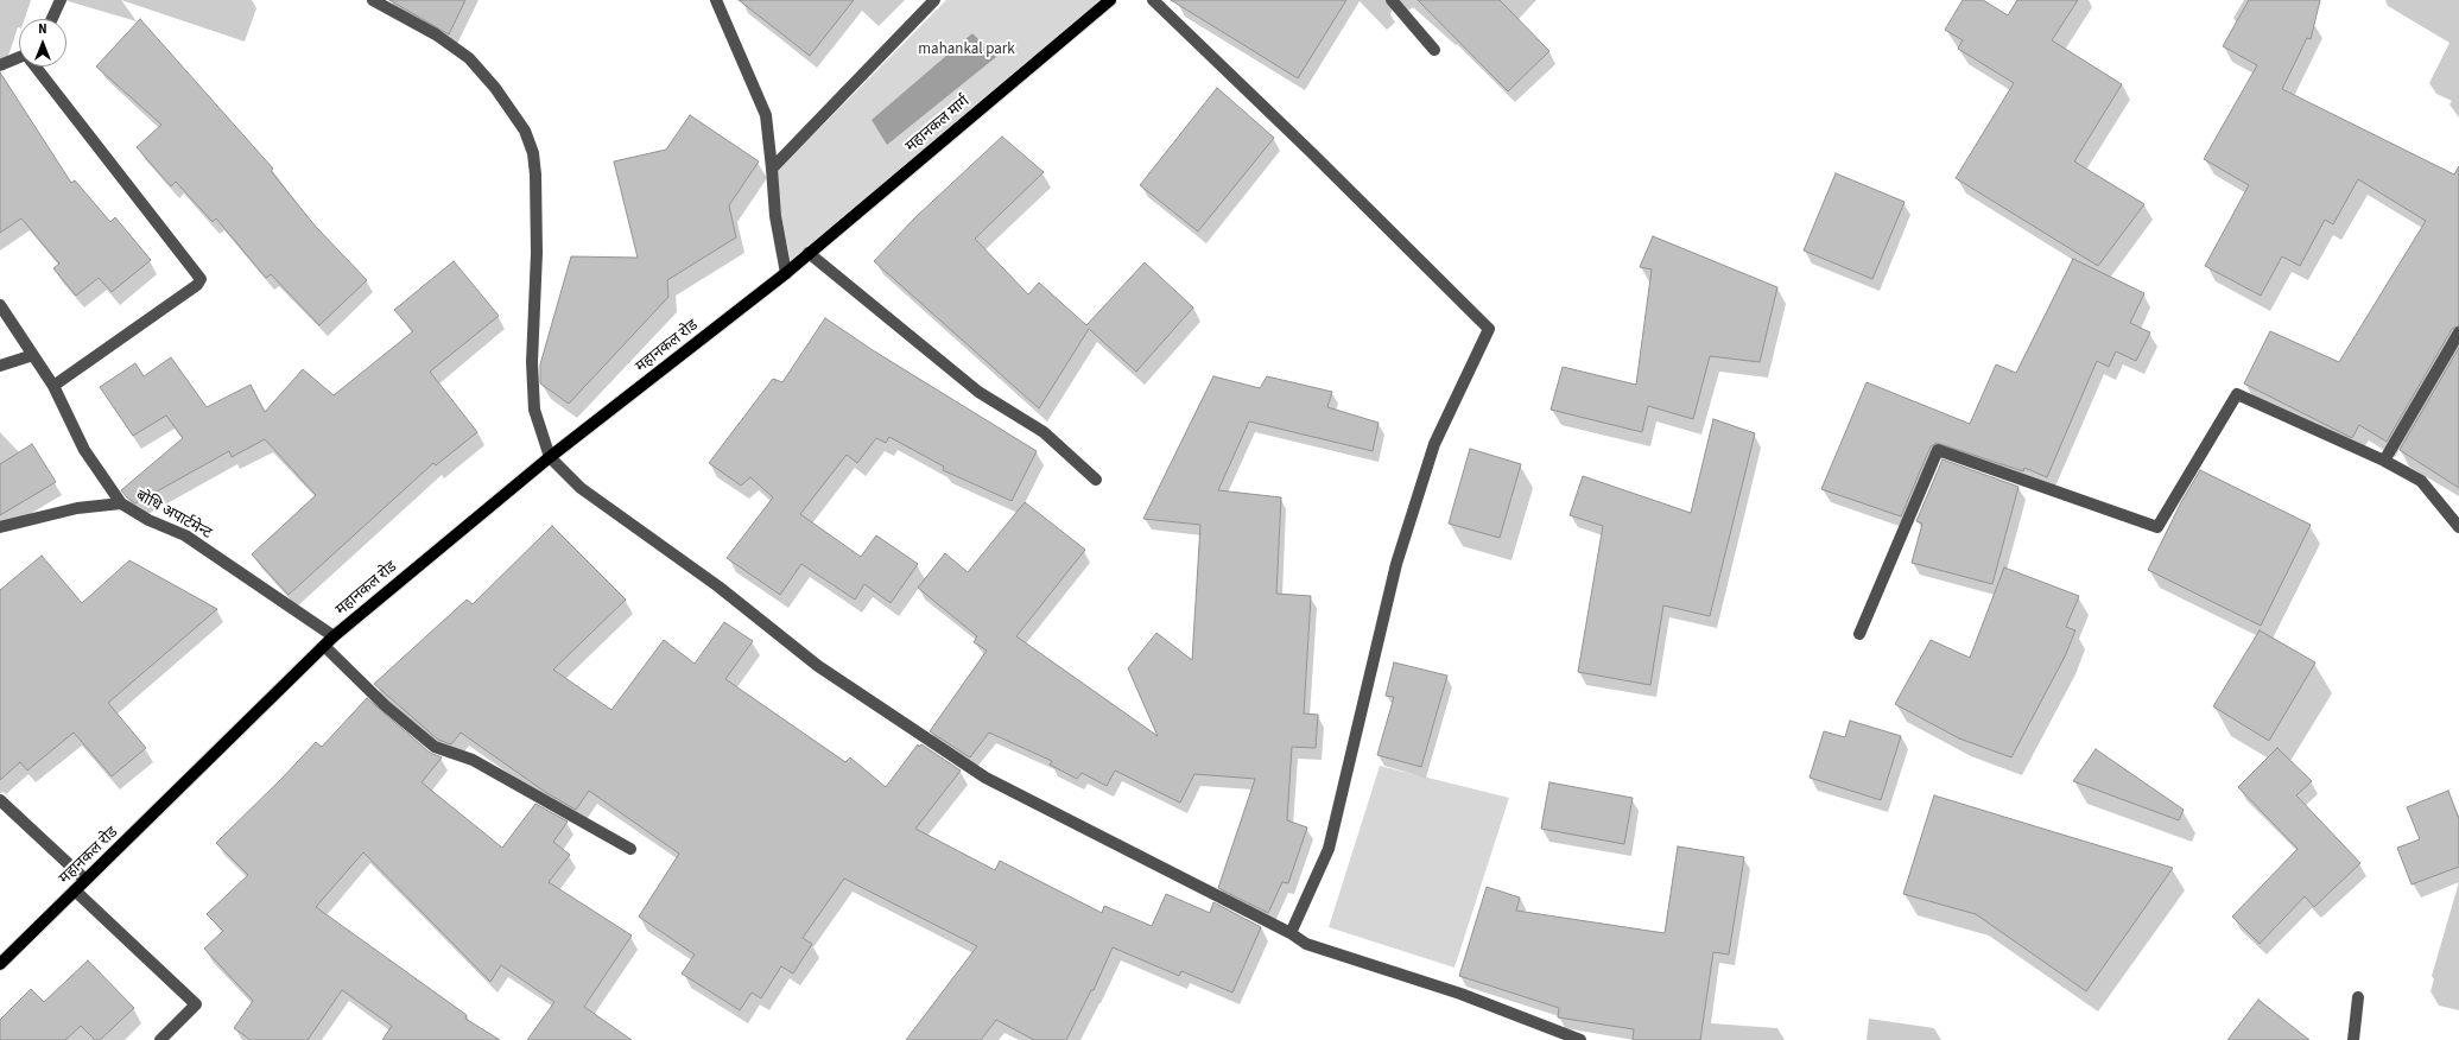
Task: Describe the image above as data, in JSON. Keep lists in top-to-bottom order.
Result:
{
  "streets": {
    "main road": ["महानकल मार्ग", "महानकल रोड"],
    "street": ["बोधि अपार्टमेन्ट"]
  },
  "crossings": [
    ["महानकल मार्ग", "महानकल रोड"],
    ["महानकल रोड", "बोधि अपार्टमेन्ट"]
  ],
  "parks": ["mahankal park"],
  "north": "top"
}
